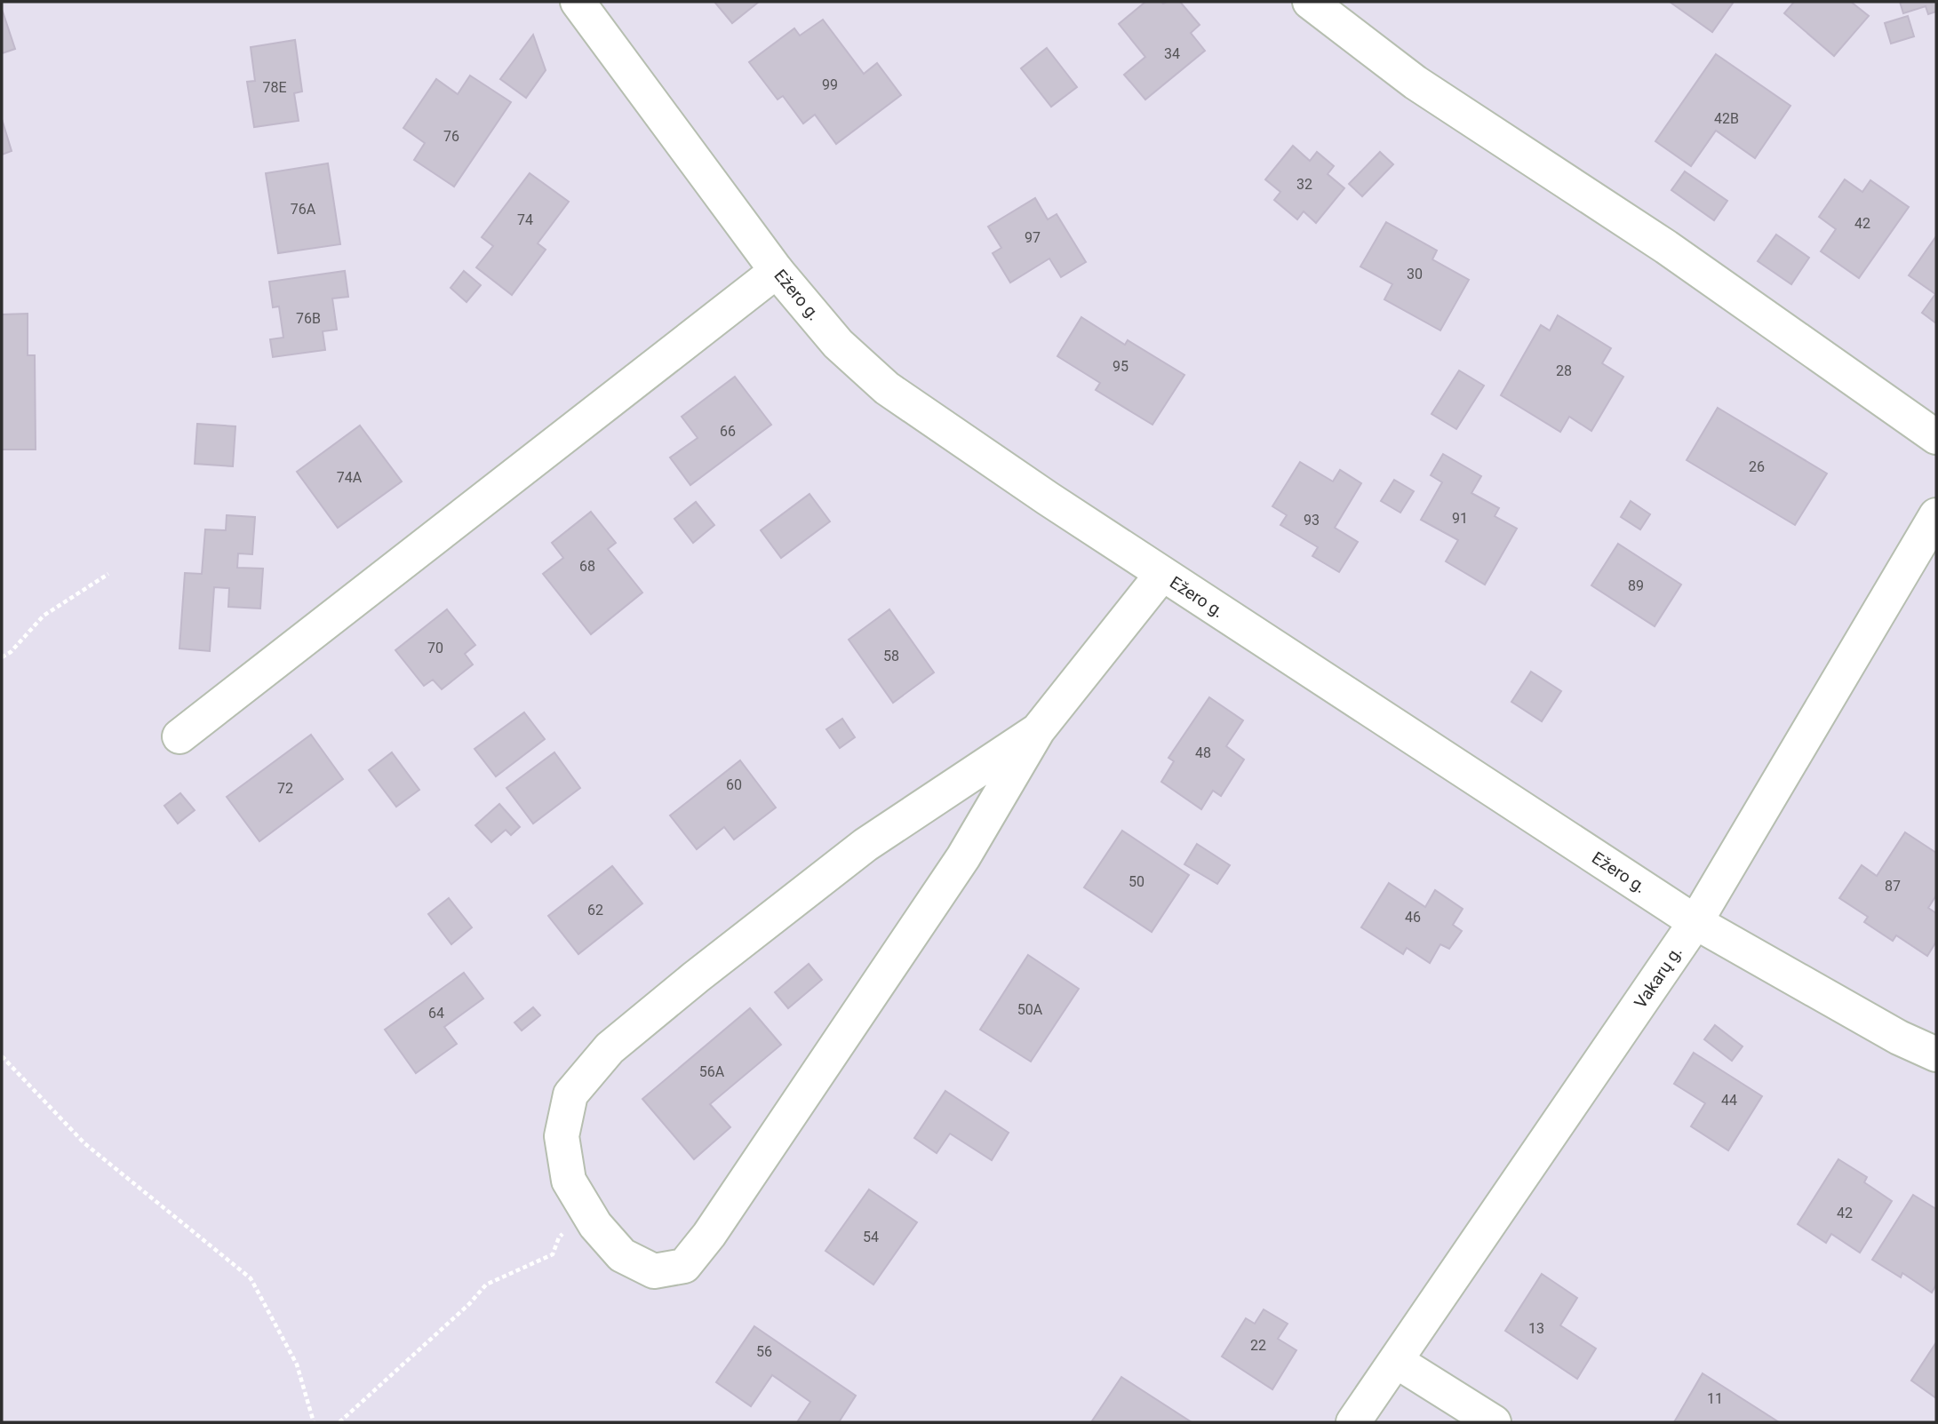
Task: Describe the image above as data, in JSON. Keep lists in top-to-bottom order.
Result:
{
  "streets": {
    "street": ["Ežero g.", "Vakarų g."]
  },
  "crossings": [
    ["Ežero g.", "Vakarų g."]
  ],
  "house_numbers": [
    "34",
    "99",
    "78E",
    "42B",
    "76",
    "32",
    "76A",
    "74",
    "42",
    "97",
    "30",
    "76B",
    "95",
    "28",
    "66",
    "26",
    "74A",
    "91",
    "93",
    "68",
    "89",
    "70",
    "58",
    "48",
    "60",
    "72",
    "50",
    "87",
    "62",
    "46",
    "50A",
    "64",
    "56A",
    "44",
    "42",
    "54",
    "13",
    "22",
    "56",
    "11"
  ]
}
